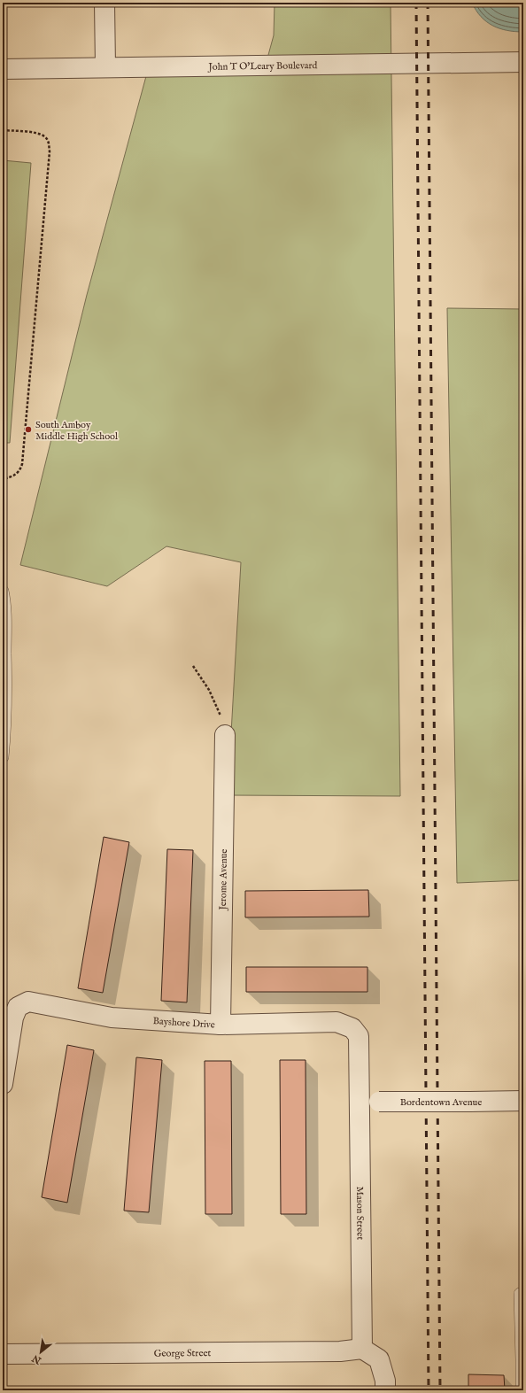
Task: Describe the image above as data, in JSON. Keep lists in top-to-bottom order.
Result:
{
  "streets": {
    "street": [
      "John T O'Leary Boulevard",
      "Jerome Avenue",
      "Bayshore Drive",
      "Bordentown Avenue",
      "Mason Street",
      "George Street"
    ]
  },
  "crossings": [
    ["Jerome Avenue", "Bayshore Drive"],
    ["Bayshore Drive", "Mason Street"],
    ["Bordentown Avenue", "Mason Street"],
    ["Mason Street", "George Street"]
  ],
  "places": ["South Amboy Middle High School"],
  "north": "bottom left"
}
